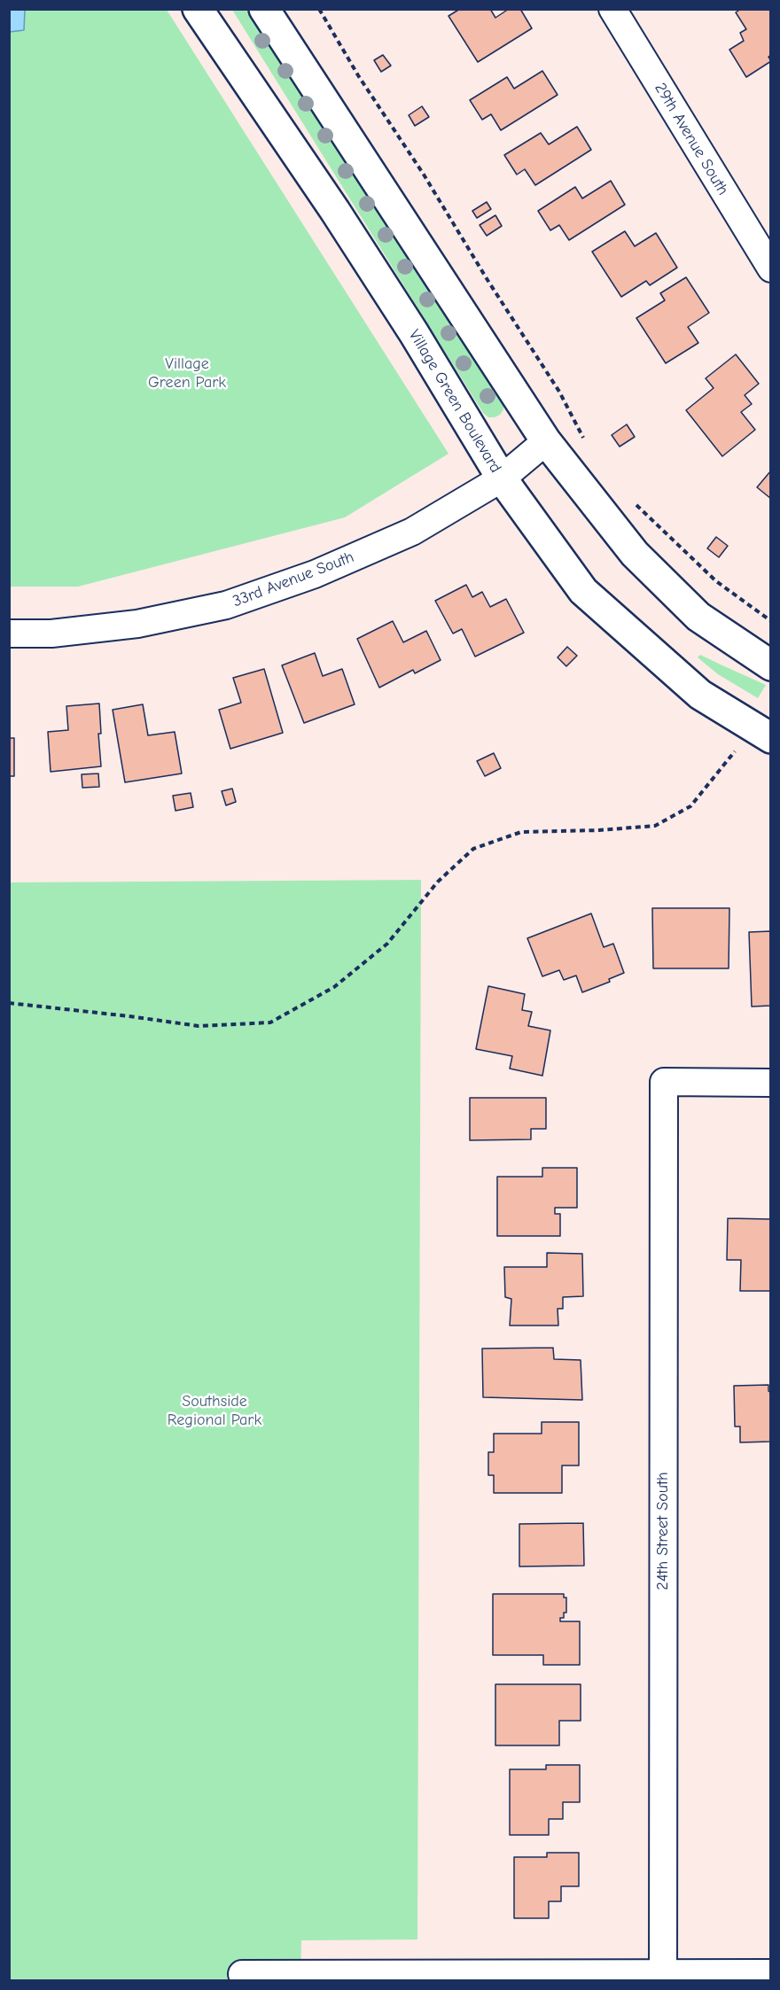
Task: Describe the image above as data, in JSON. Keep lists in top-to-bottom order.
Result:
{
  "streets": {
    "street": [
      "29th Avenue South",
      "Village Green Boulevard",
      "33rd Avenue South",
      "24th Street South"
    ]
  },
  "crossings": [
    ["Village Green Boulevard", "33rd Avenue South"]
  ],
  "parks": ["Village Green Park", "Southside Regional Park"]
}
